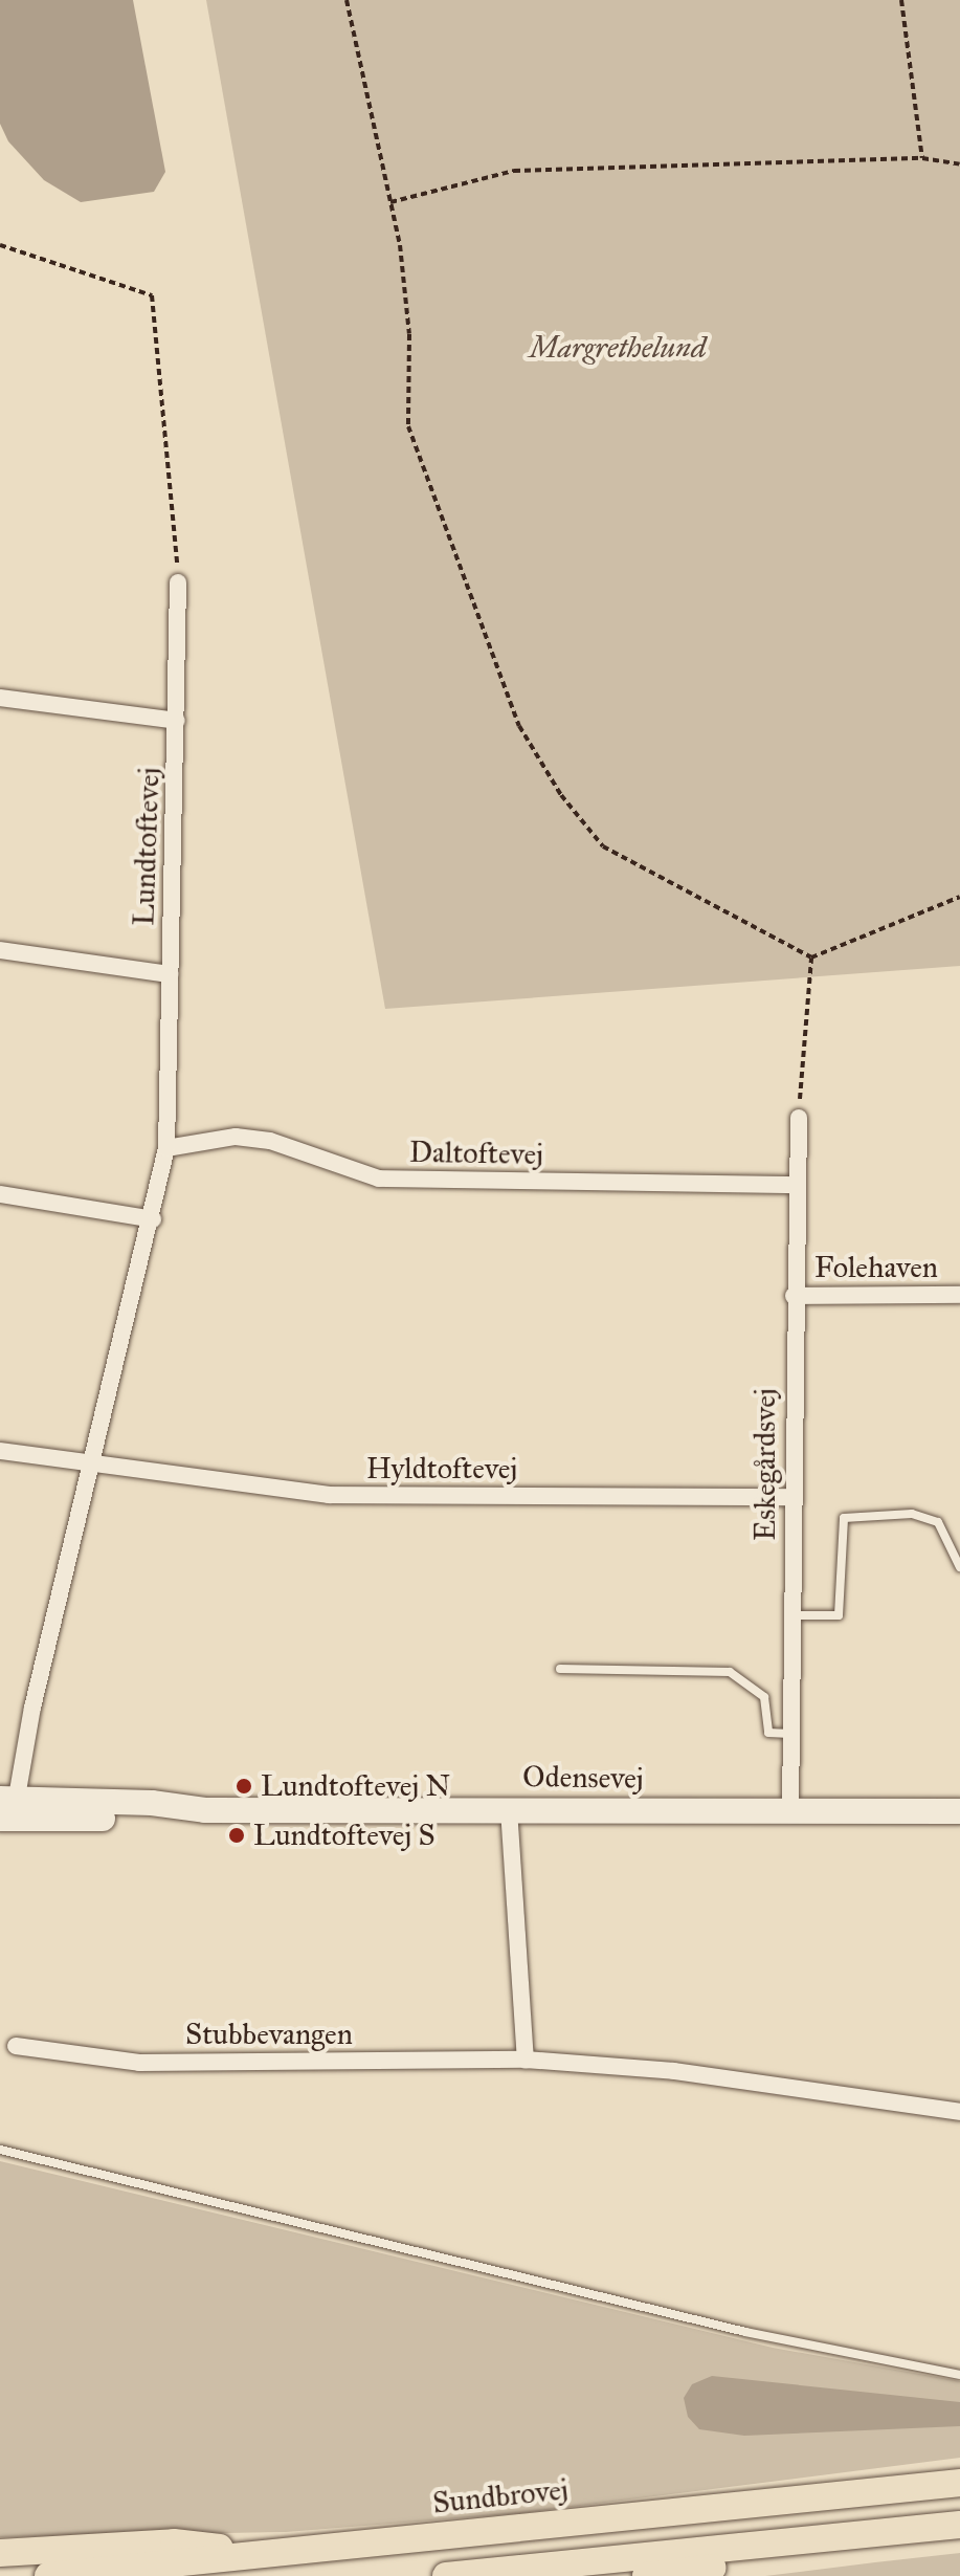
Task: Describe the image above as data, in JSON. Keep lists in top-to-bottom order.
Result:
{
  "streets": {
    "main road": ["Sundbrovej"],
    "street": [
      "Lundtoftevej",
      "Daltoftevej",
      "Folehaven",
      "Eskegårdsvej",
      "Hyldtoftevej",
      "Odensevej",
      "Stubbevangen"
    ]
  },
  "crossings": [
    ["Lundtoftevej", "Daltoftevej"],
    ["Lundtoftevej", "Hyldtoftevej"],
    ["Lundtoftevej", "Odensevej"],
    ["Daltoftevej", "Eskegårdsvej"],
    ["Folehaven", "Eskegårdsvej"],
    ["Eskegårdsvej", "Hyldtoftevej"],
    ["Eskegårdsvej", "Odensevej"]
  ],
  "parks": ["Margrethelund"],
  "places": ["Lundtoftevej N", "Lundtoftevej S"]
}
